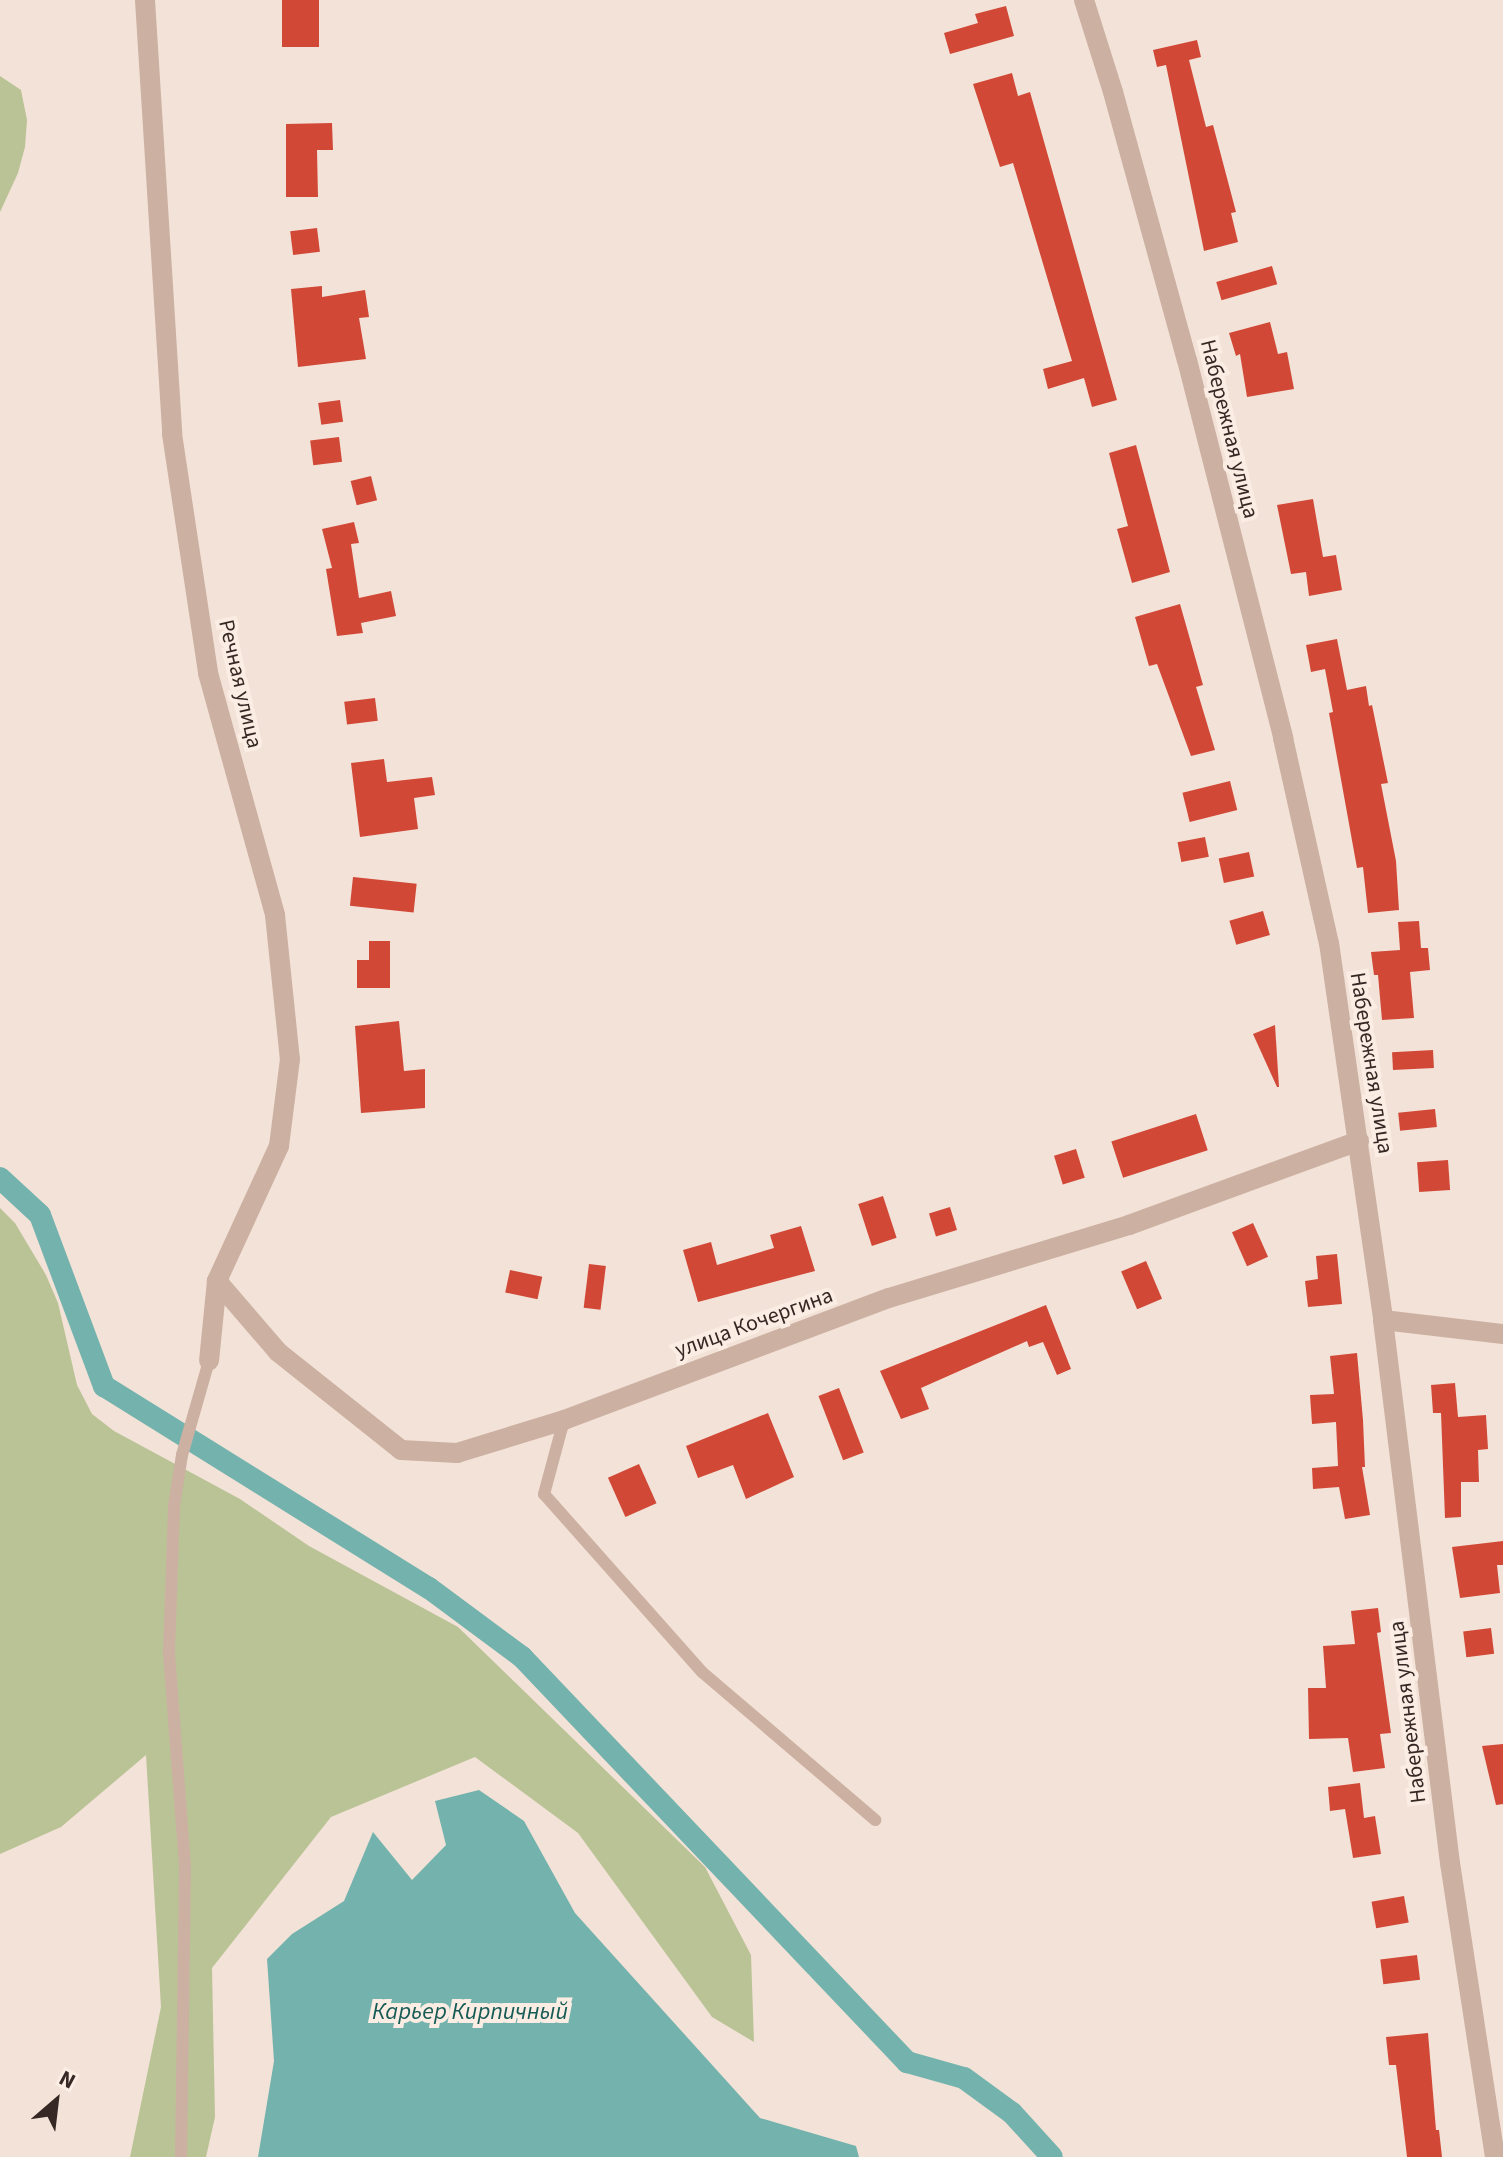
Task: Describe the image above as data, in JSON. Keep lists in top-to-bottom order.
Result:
{
  "streets": {
    "street": ["Набережная улица", "Речная улица", "улица Кочергина"]
  },
  "crossings": [
    ["Набережная улица", "улица Кочергина"],
    ["Речная улица", "улица Кочергина"]
  ],
  "water": ["Карьер Кирпичный"],
  "north": "top right"
}
